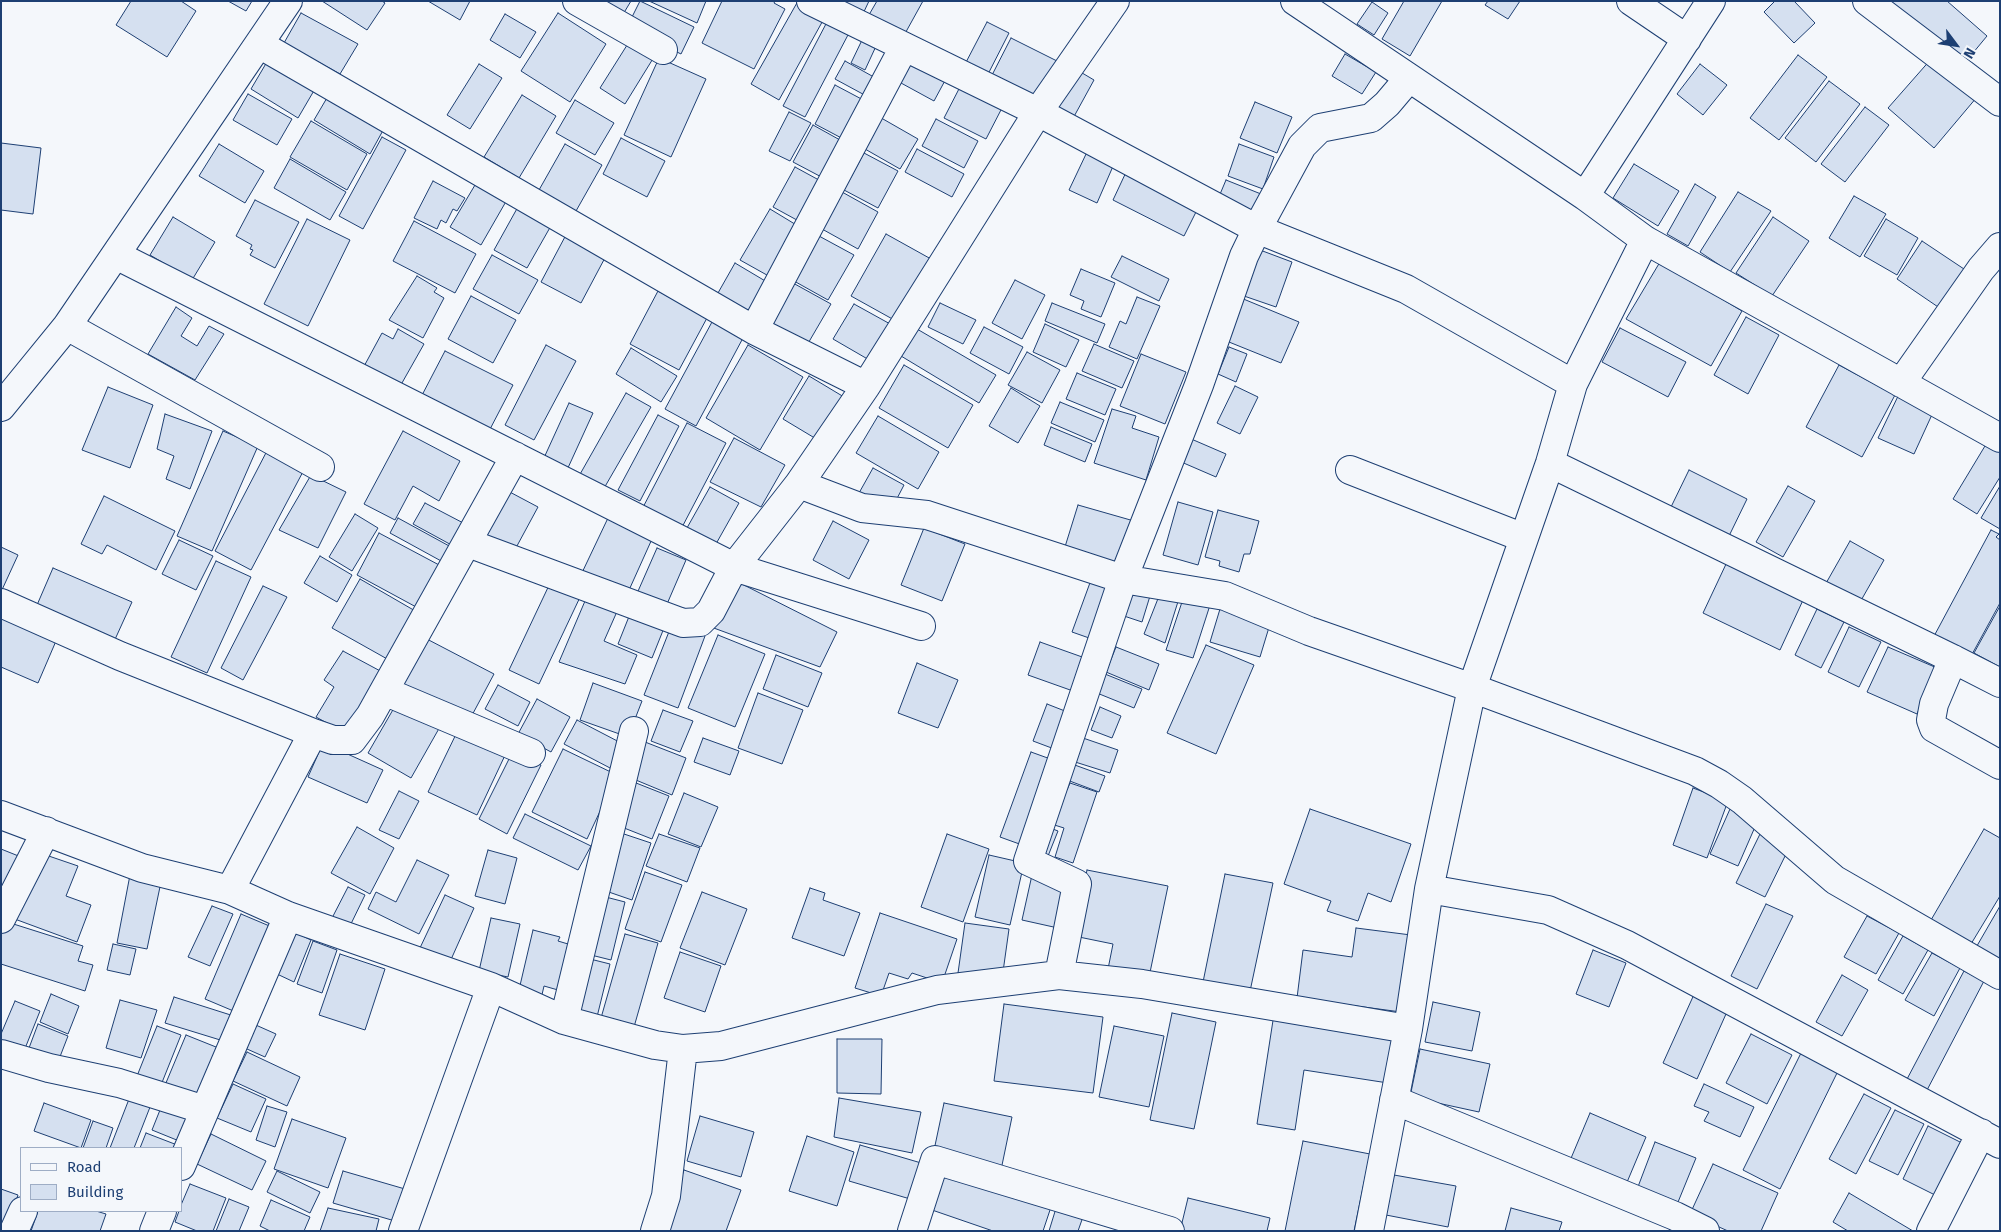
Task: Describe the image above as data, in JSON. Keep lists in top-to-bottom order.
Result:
{
  "legend": ["Road", "Building"],
  "north": "bottom right"
}
